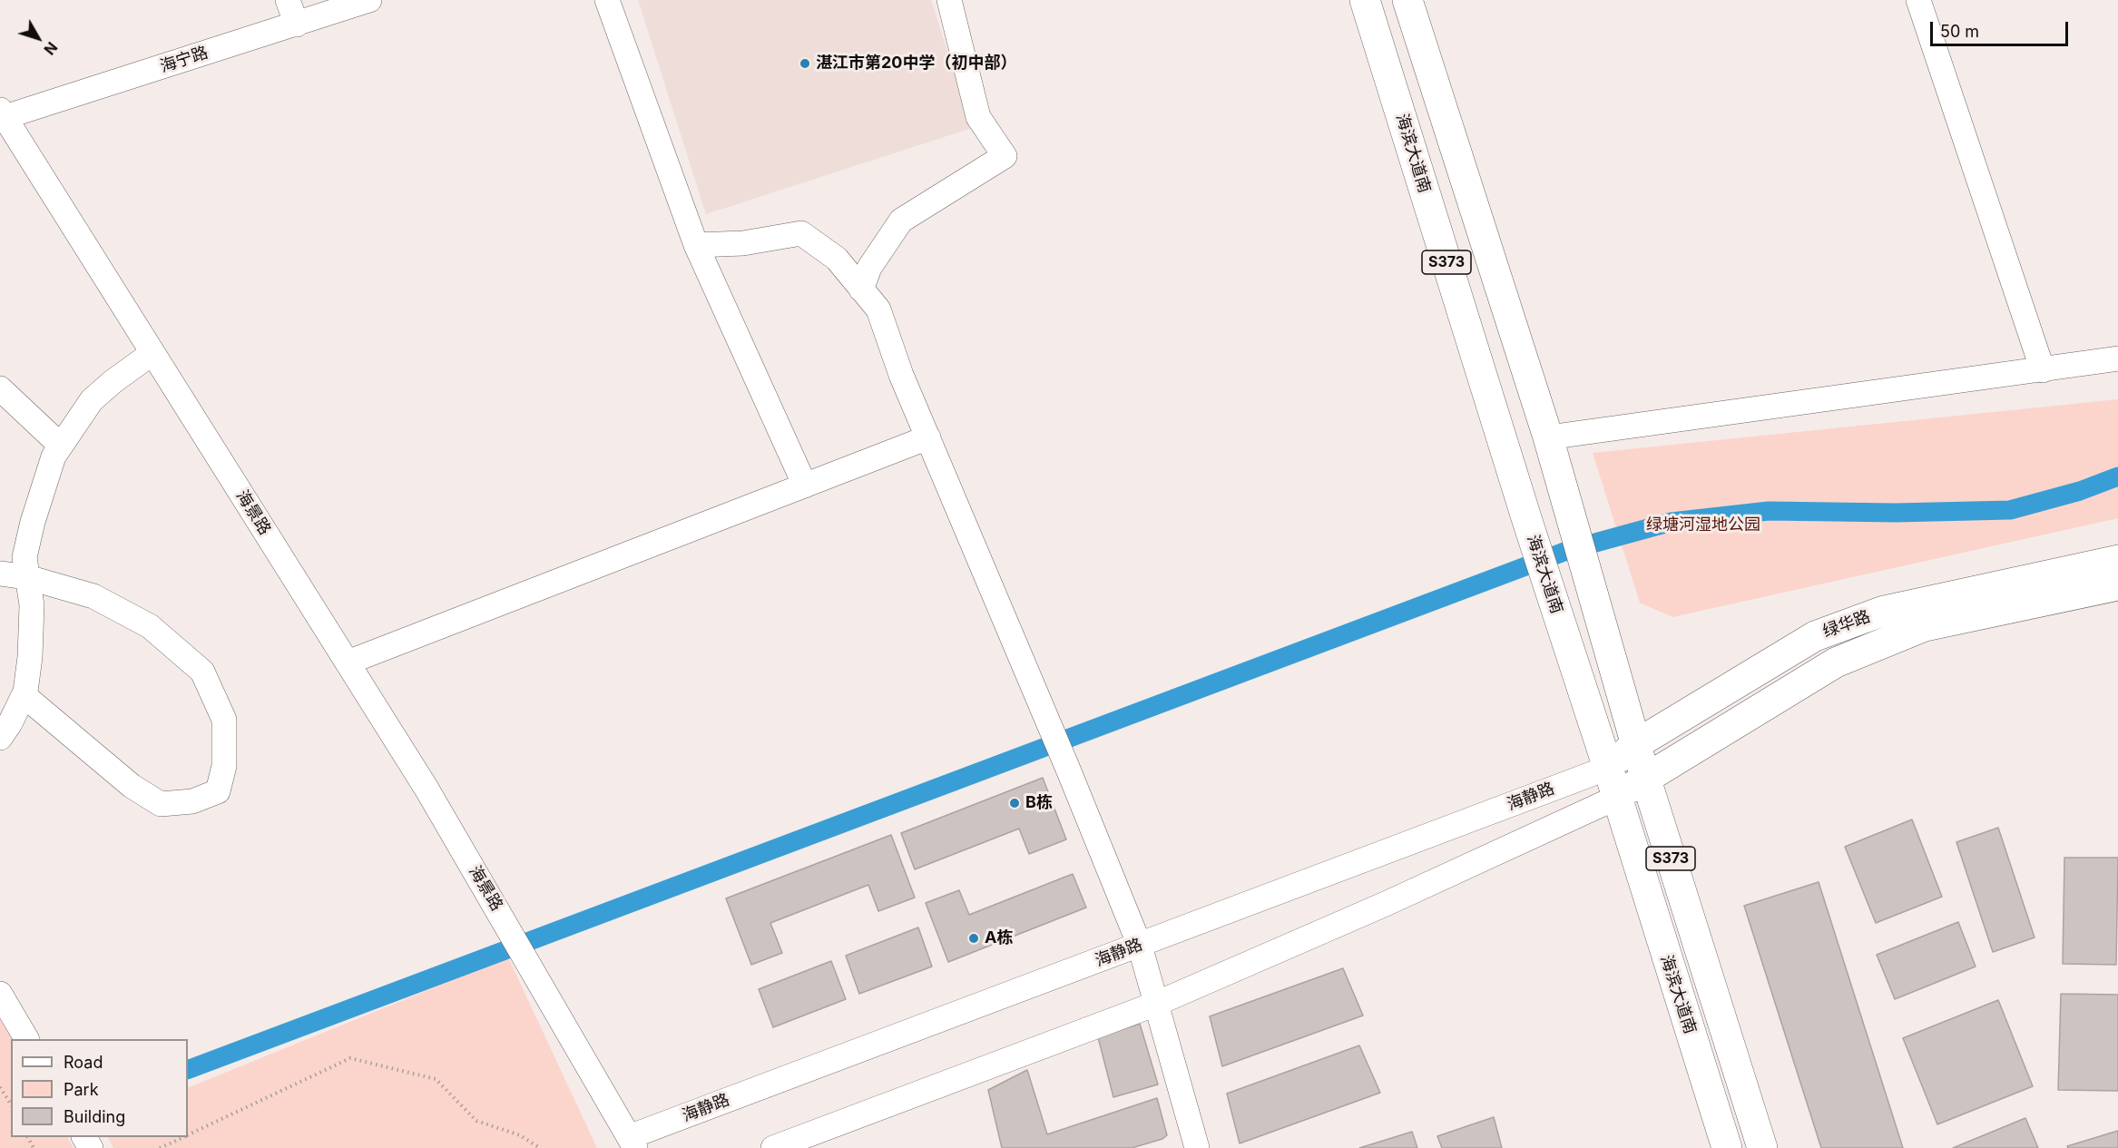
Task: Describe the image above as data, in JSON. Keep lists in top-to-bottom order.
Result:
{
  "streets": {
    "main road": ["海滨大道南", "S373", "绿华路"],
    "street": ["海宁路", "海景路", "海静路"]
  },
  "crossings": [
    ["海宁路", "海景路"],
    ["海滨大道南", "绿华路"],
    ["海滨大道南", "海静路"],
    ["海景路", "海静路"],
    ["绿华路", "海静路"]
  ],
  "parks": ["绿塘河湿地公园"],
  "places": ["湛江市第20中学（初中部）", "B栋", "A栋"],
  "legend": ["Road", "Park", "Building"],
  "scale_bar": "50 m",
  "north": "bottom right"
}
